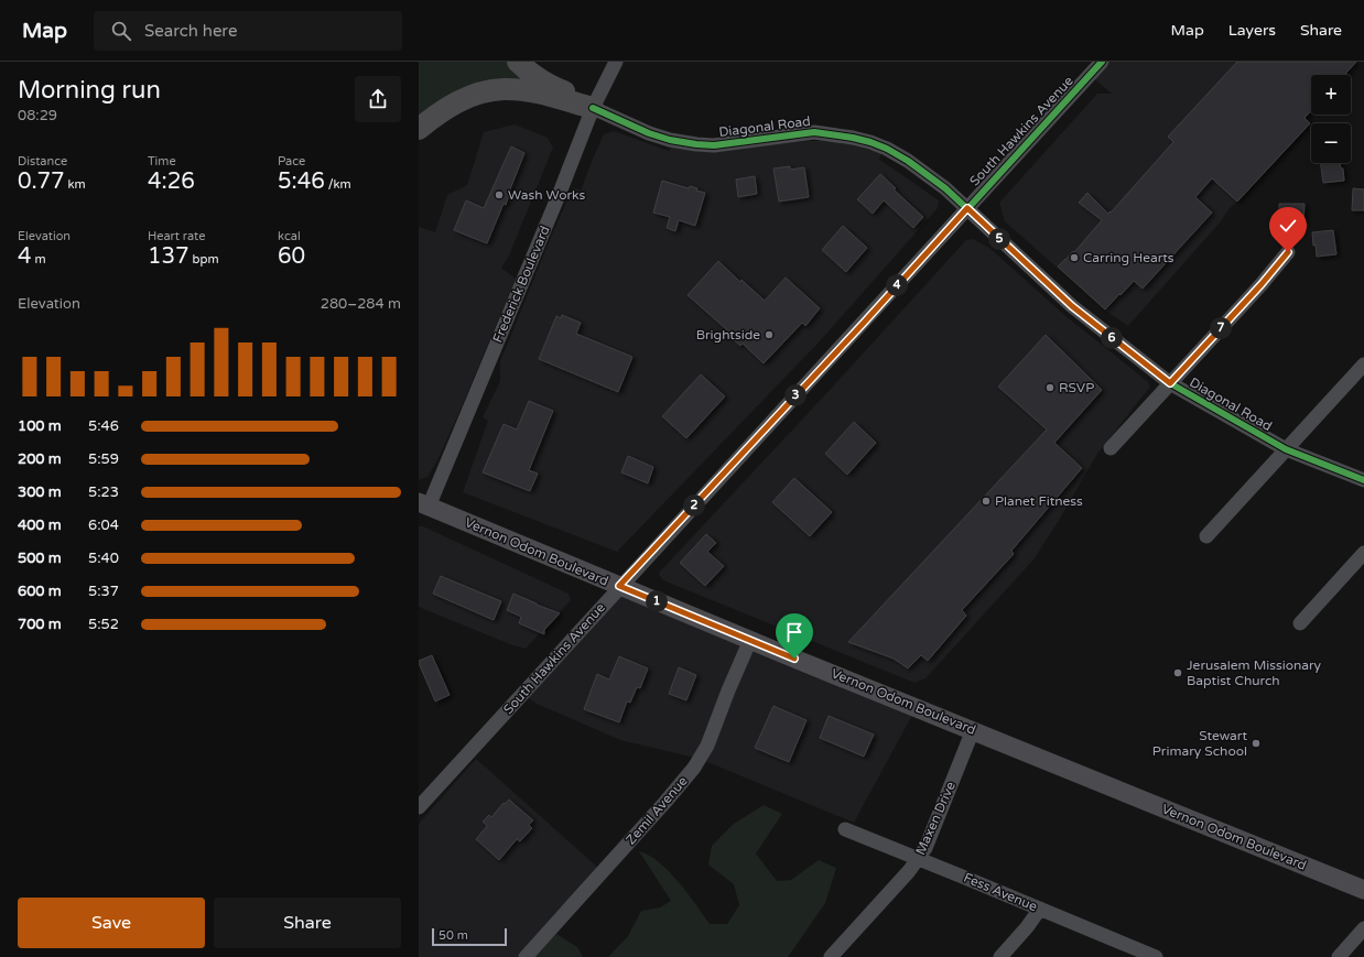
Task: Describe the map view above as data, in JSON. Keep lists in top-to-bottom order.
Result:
{
  "streets": {
    "main road": ["Vernon Odom Boulevard"],
    "street": [
      "Diagonal Road",
      "South Hawkins Avenue",
      "Frederick Boulevard",
      "Zemil Avenue",
      "Maxen Drive",
      "Fess Avenue"
    ]
  },
  "crossings": [
    ["Diagonal Road", "South Hawkins Avenue"],
    ["Diagonal Road", "Frederick Boulevard"],
    ["South Hawkins Avenue", "Vernon Odom Boulevard"],
    ["Frederick Boulevard", "Vernon Odom Boulevard"],
    ["Vernon Odom Boulevard", "Zemil Avenue"],
    ["Vernon Odom Boulevard", "Maxen Drive"],
    ["Maxen Drive", "Fess Avenue"]
  ],
  "places": [
    "Wash Works",
    "Carring Hearts",
    "Brightside",
    "RSVP",
    "Planet Fitness",
    "Jerusalem Missionary Baptist Church",
    "Stewart Primary School"
  ],
  "scale_bar": "50 m",
  "page": {
    "header": "Map",
    "search": "Search here",
    "nav": ["Map", "Layers", "Share"],
    "heading": ["Morning run", "08:29"],
    "map_buttons": ["+", "−"],
    "stats": [
      ["Distance", "0.77 km"],
      ["Time", "4:26"],
      ["Pace", "5:46 /km"],
      ["Elevation", "4 m"],
      ["Heart rate", "137 bpm"],
      ["kcal", "60"]
    ],
    "pins": [
      "5",
      "4",
      "7",
      "6",
      "3",
      "2",
      "1"
    ],
    "chart": ["Elevation", "280–284 m"],
    "list": [
      {
        "name": "100 m",
        "note": "5:46"
      },
      {
        "name": "200 m",
        "note": "5:59"
      },
      {
        "name": "300 m",
        "note": "5:23"
      },
      {
        "name": "400 m",
        "note": "6:04"
      },
      {
        "name": "500 m",
        "note": "5:40"
      },
      {
        "name": "600 m",
        "note": "5:37"
      },
      {
        "name": "700 m",
        "note": "5:52"
      }
    ],
    "buttons": ["Save", "Share"],
    "scale": "50 m"
  }
}
